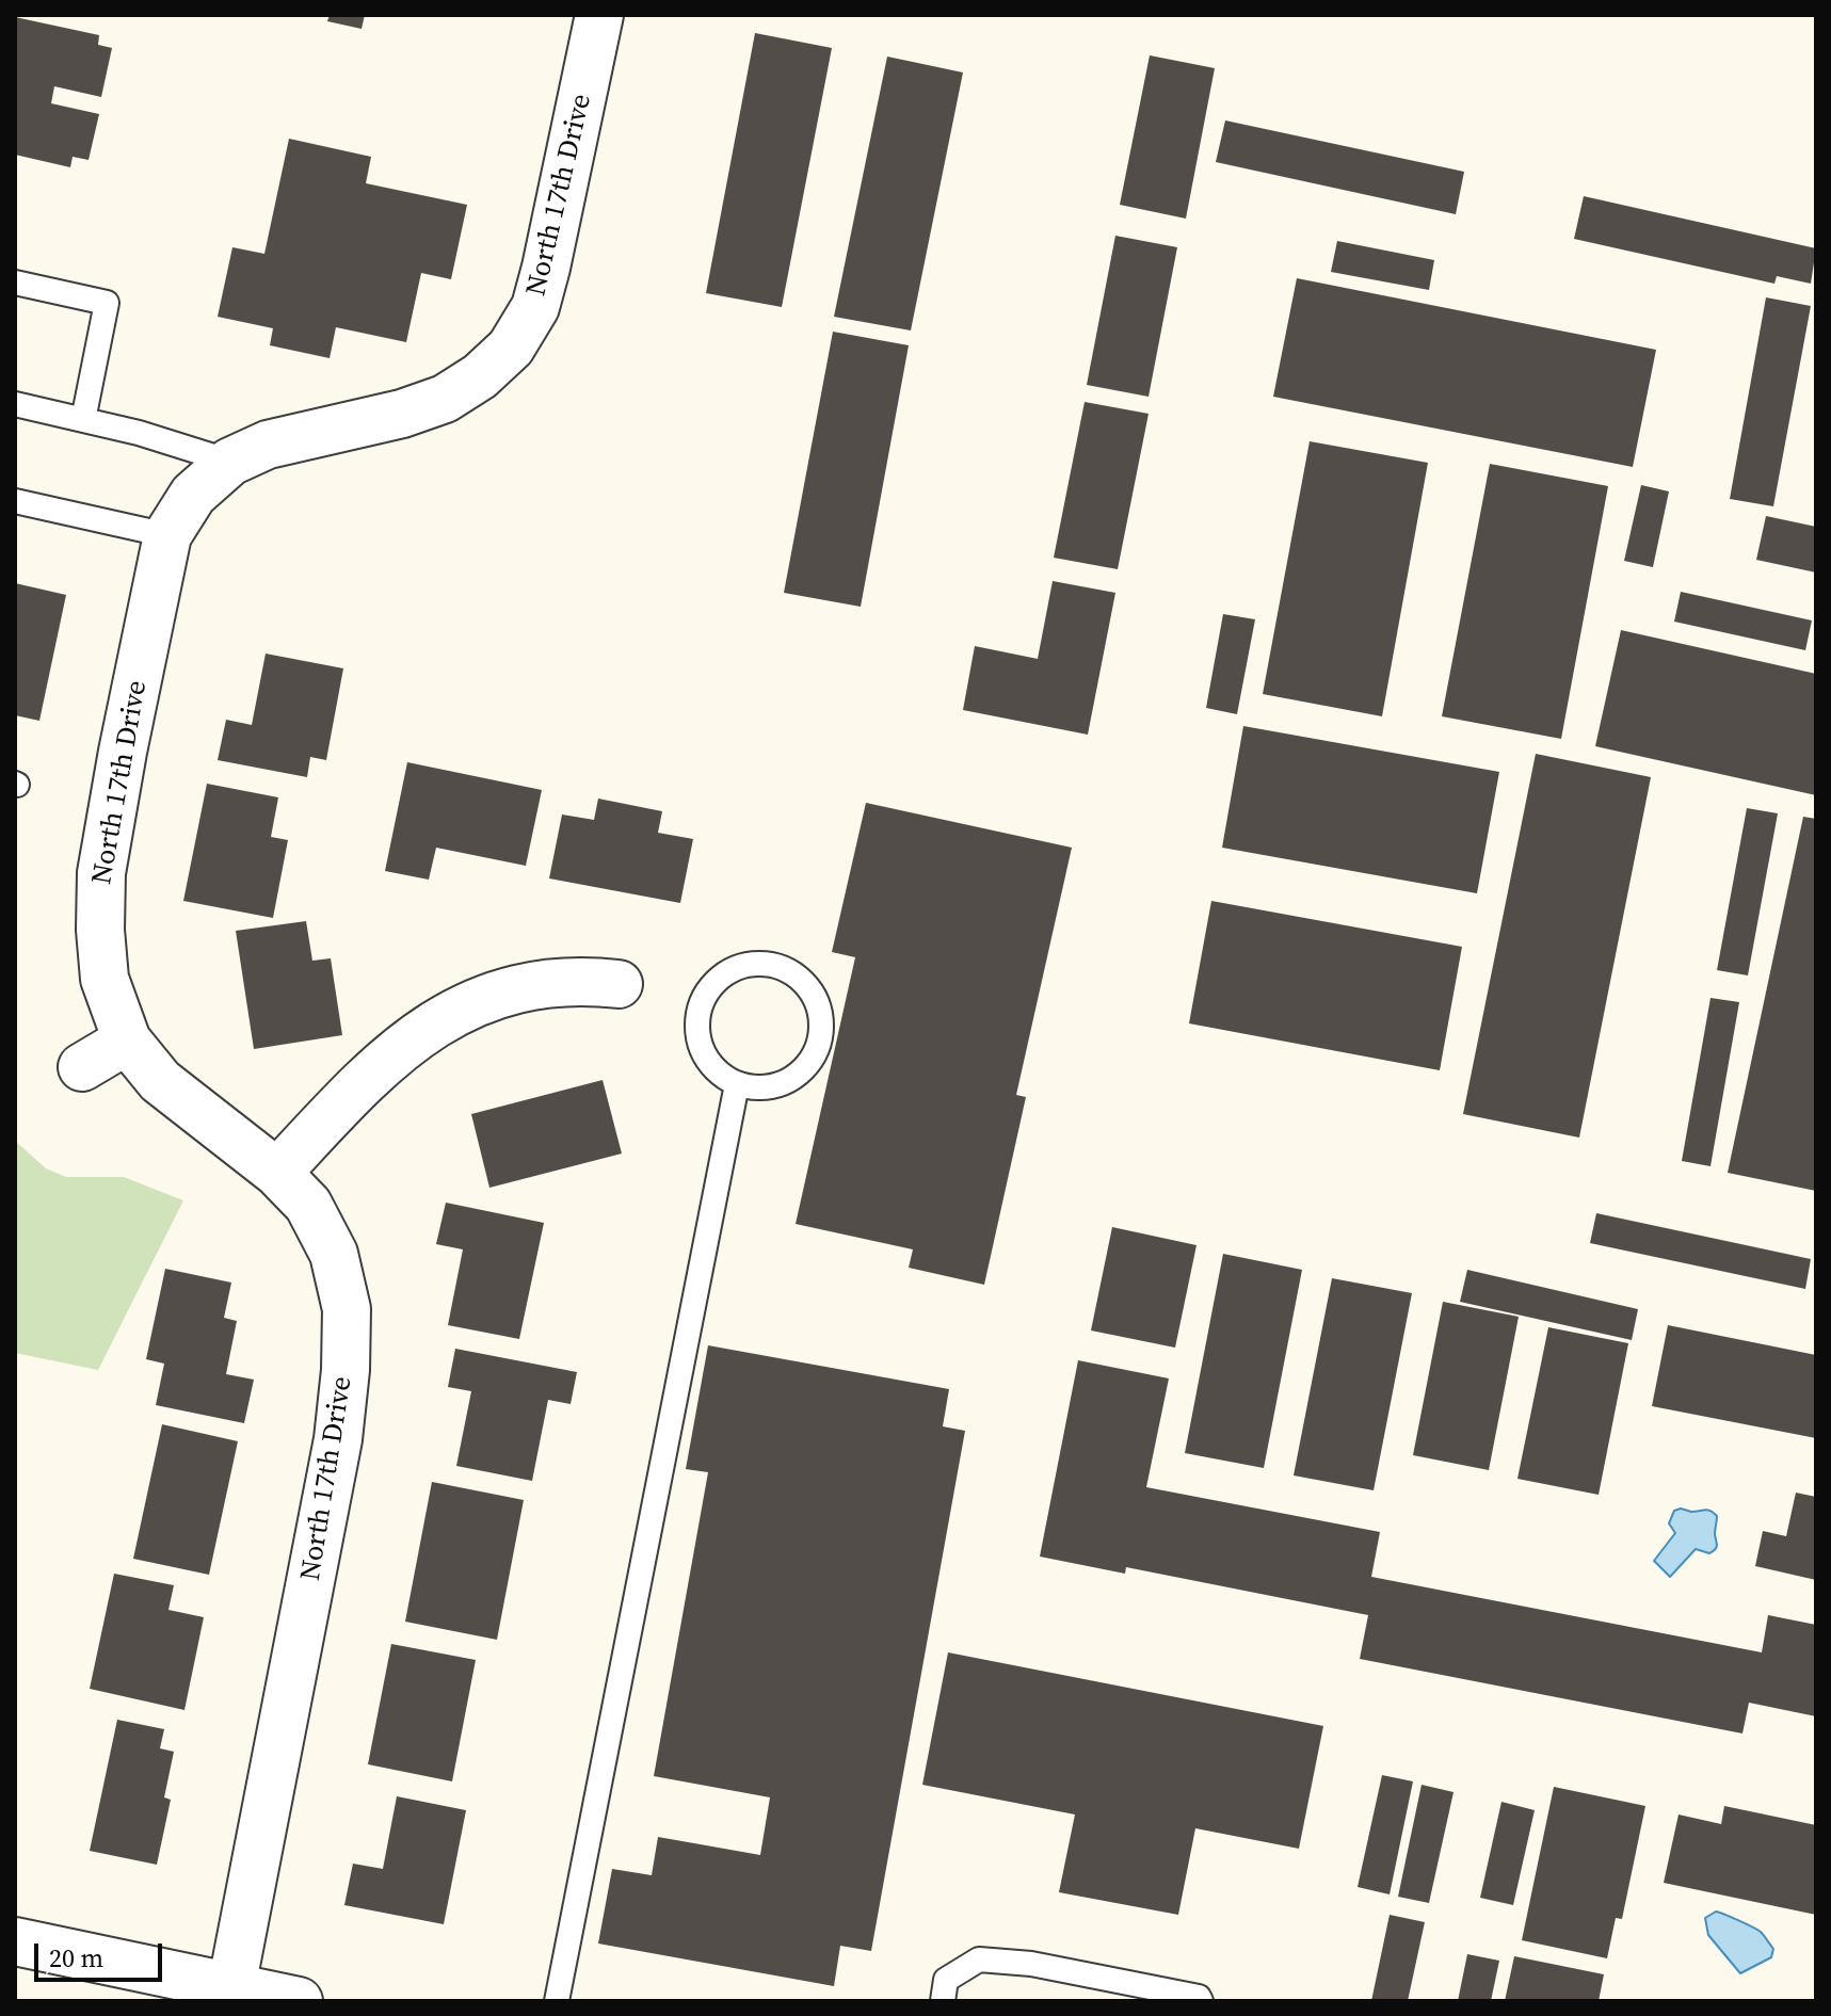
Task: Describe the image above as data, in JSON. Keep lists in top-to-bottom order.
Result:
{
  "streets": {
    "street": ["North 17th Drive"]
  },
  "scale_bar": "20 m"
}
